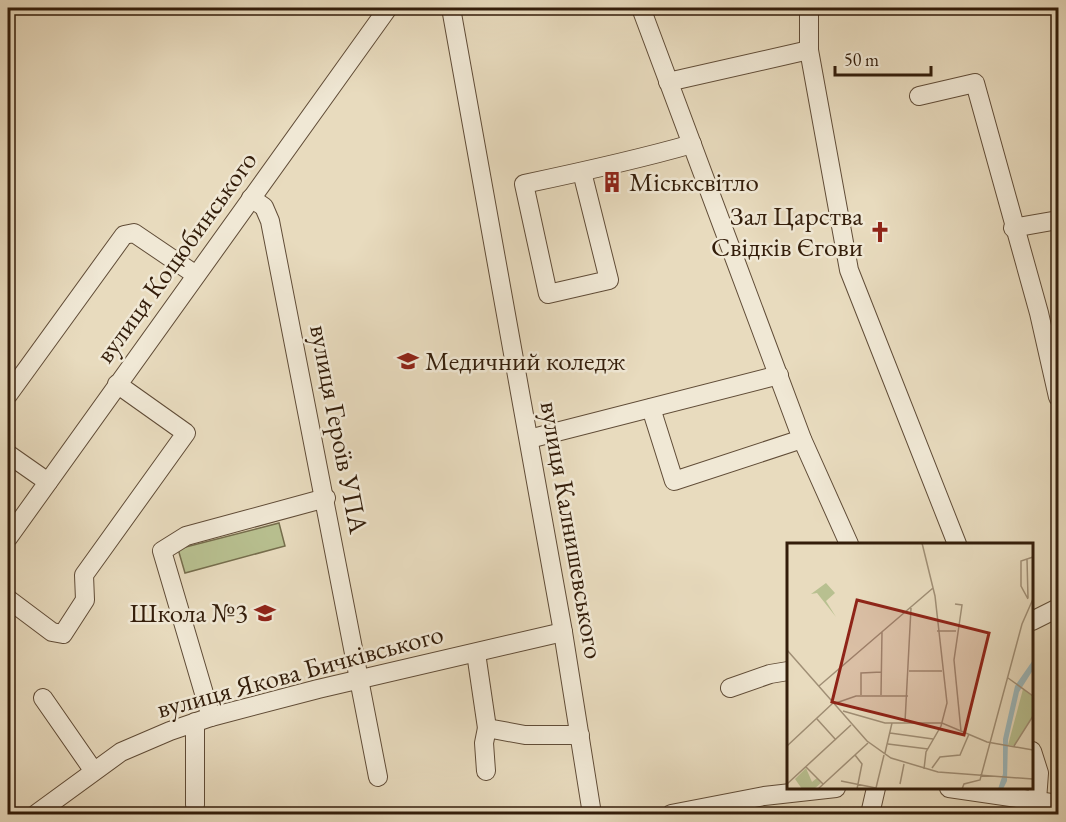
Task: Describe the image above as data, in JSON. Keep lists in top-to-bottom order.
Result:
{
  "streets": {
    "street": [
      "вулиця Коцюбинського",
      "вулиця Героїв УПА",
      "вулиця Калнишевського",
      "вулиця Якова Бичківського"
    ]
  },
  "crossings": [
    ["вулиця Коцюбинського", "вулиця Героїв УПА"],
    ["вулиця Героїв УПА", "вулиця Якова Бичківського"],
    ["вулиця Калнишевського", "вулиця Якова Бичківського"]
  ],
  "places": {
    "building": ["Міськсвітло"],
    "church": ["Зал Царства Свідків Єгови"],
    "school or university": ["Медичний коледж", "Школа №3"]
  },
  "scale_bar": "50 m"
}
